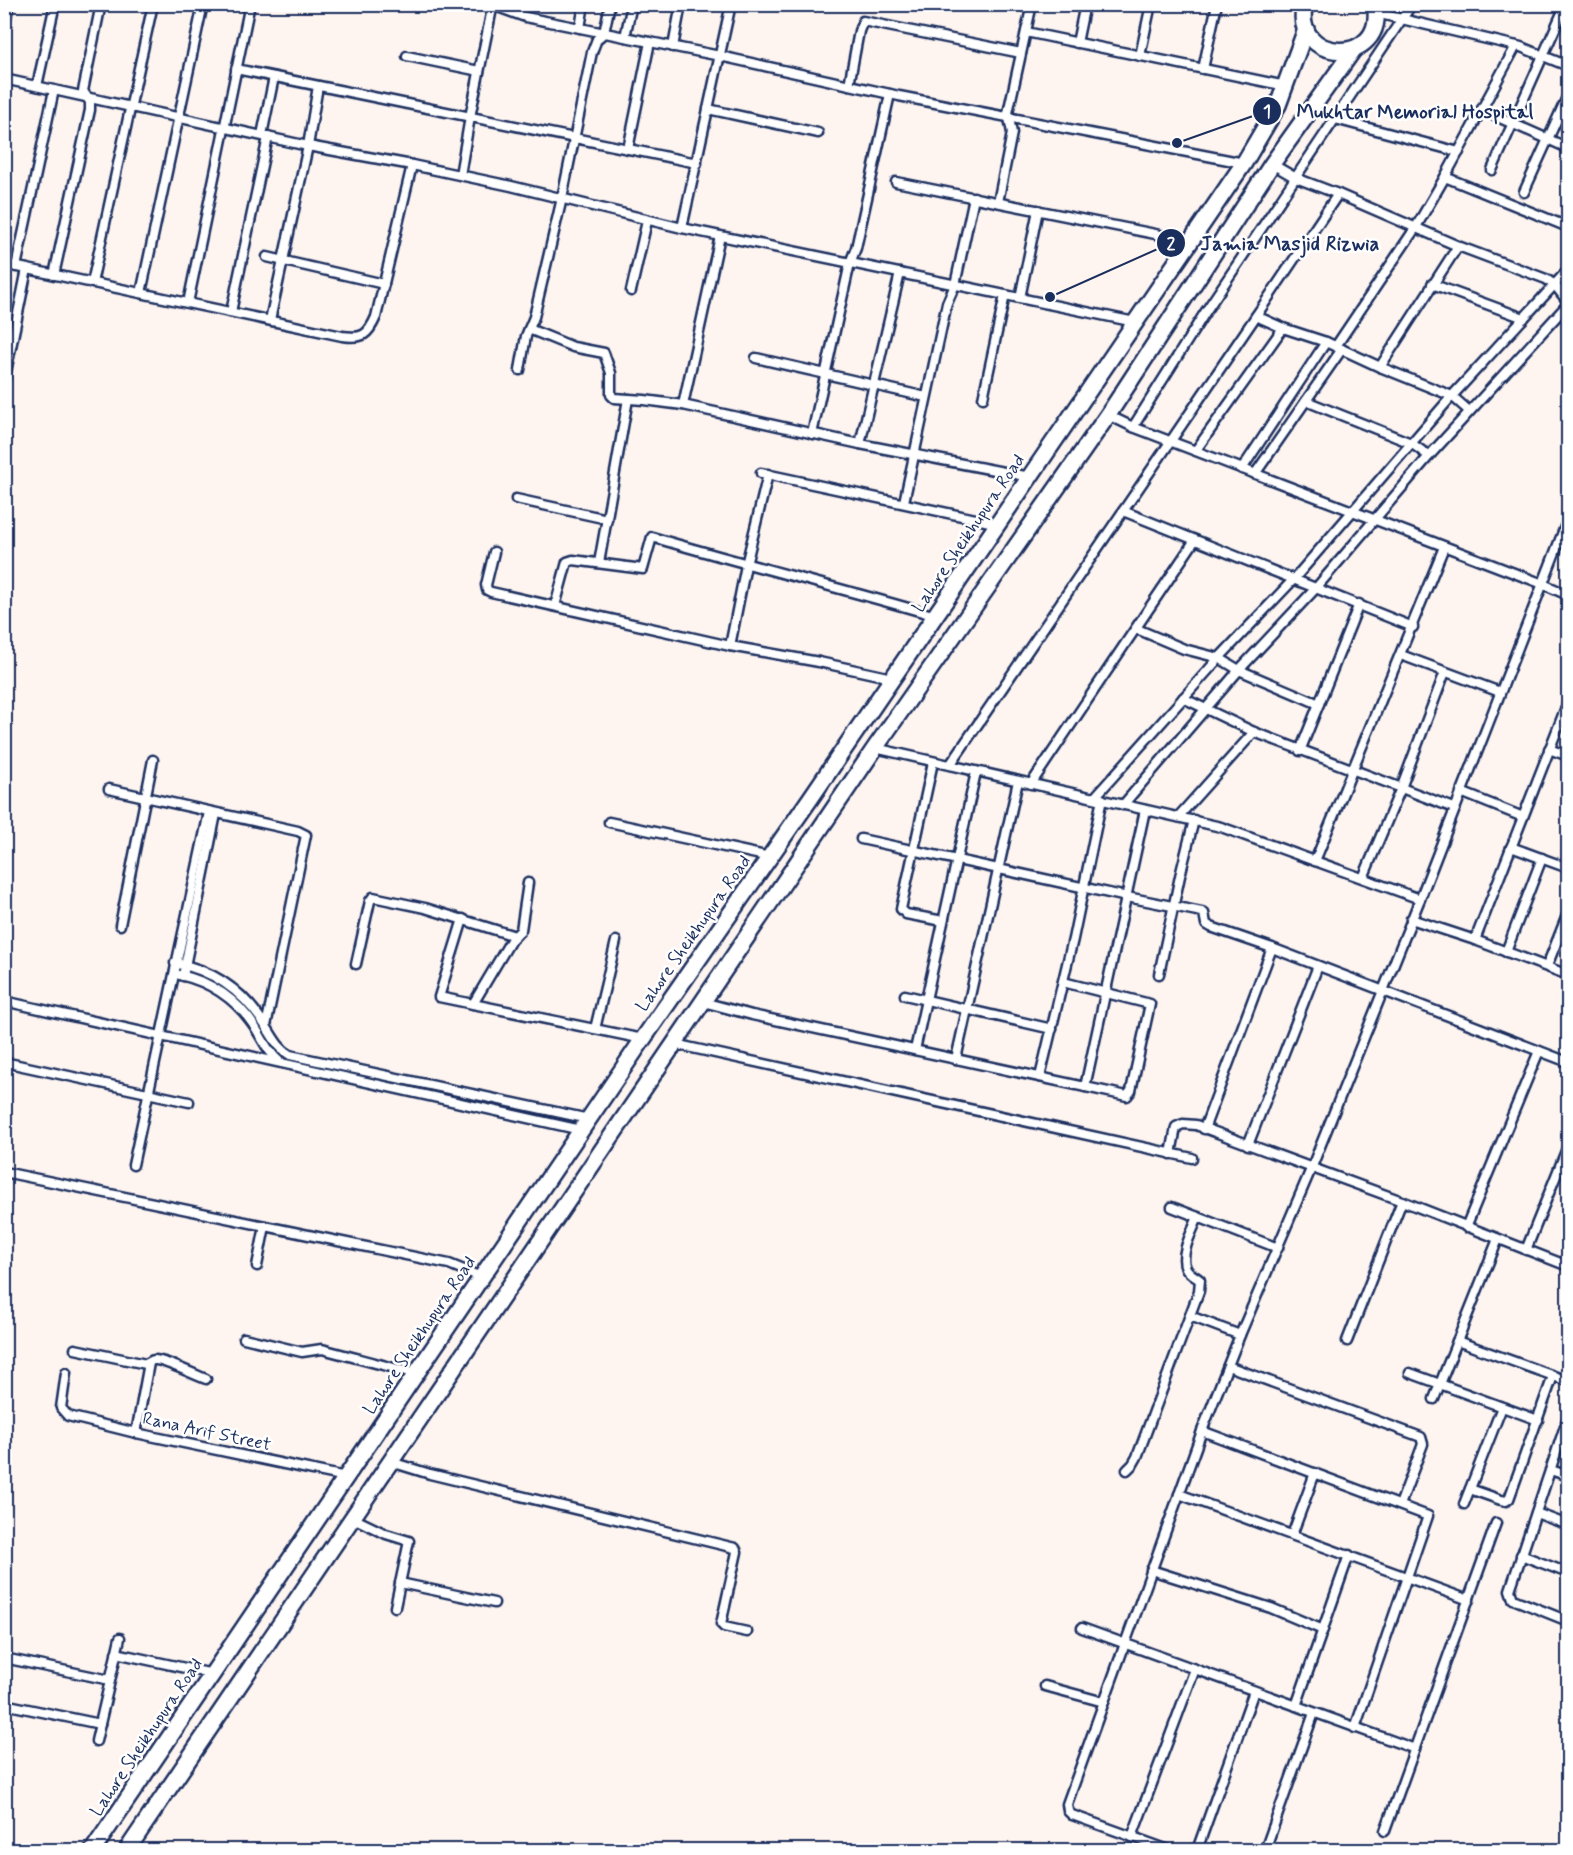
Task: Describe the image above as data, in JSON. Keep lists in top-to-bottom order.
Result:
{
  "streets": {
    "highway": ["Lahore Sheikhupura Road"],
    "street": ["Rana Arif Street"]
  },
  "crossings": [
    ["Lahore Sheikhupura Road", "Rana Arif Street"]
  ],
  "places": ["Mukhtar Memorial Hospital", "Jamia Masjid Rizwia"]
}
